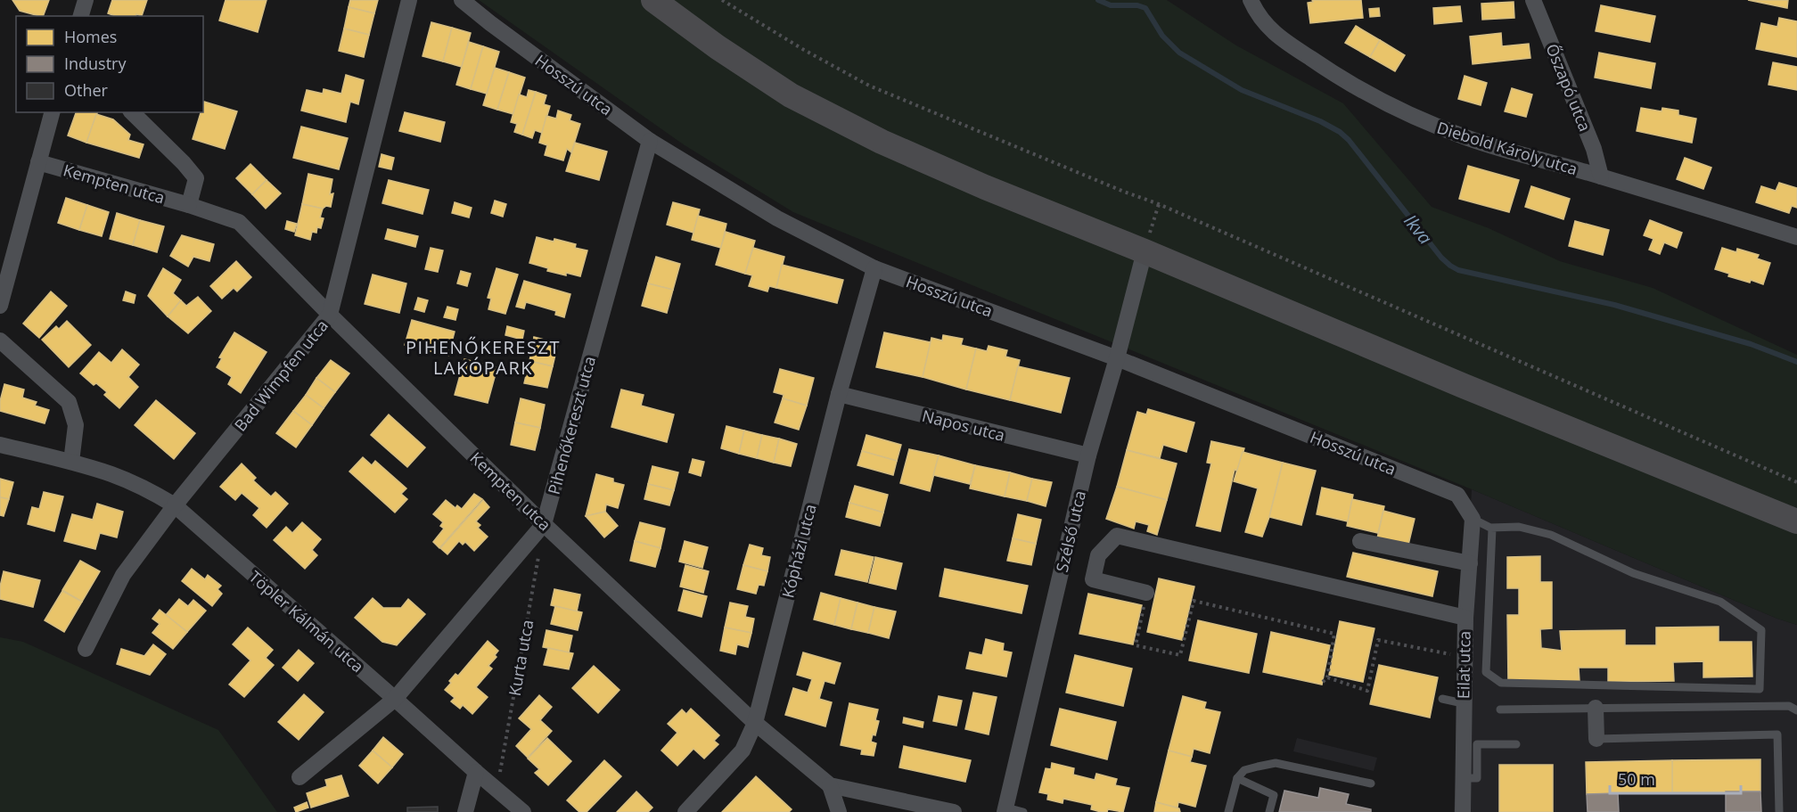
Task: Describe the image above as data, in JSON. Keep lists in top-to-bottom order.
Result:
{
  "streets": {
    "street": [
      "Hosszú utca",
      "Őszapó utca",
      "Diebold Károly utca",
      "Kempten utca",
      "Bad Wimpfen utca",
      "Pihenőkereszt utca",
      "Napos utca",
      "Szélső utca",
      "Kópházi utca",
      "Töpler Kálmán utca",
      "Eilat utca"
    ],
    "path": ["Kurta utca"]
  },
  "crossings": [
    ["Hosszú utca", "Pihenőkereszt utca"],
    ["Hosszú utca", "Szélső utca"],
    ["Hosszú utca", "Kópházi utca"],
    ["Hosszú utca", "Eilat utca"],
    ["Őszapó utca", "Diebold Károly utca"],
    ["Kempten utca", "Bad Wimpfen utca"],
    ["Kempten utca", "Pihenőkereszt utca"],
    ["Kempten utca", "Kópházi utca"],
    ["Bad Wimpfen utca", "Töpler Kálmán utca"],
    ["Pihenőkereszt utca", "Töpler Kálmán utca"],
    ["Napos utca", "Szélső utca"],
    ["Napos utca", "Kópházi utca"],
    ["Szélső utca", "Eilat utca"],
    ["Töpler Kálmán utca", "Kurta utca"]
  ],
  "districts": ["PIHENŐKERESZT LAKÓPARK"],
  "water": ["Ikva"],
  "legend": ["Homes", "Industry", "Other"],
  "scale_bar": "50 m"
}
